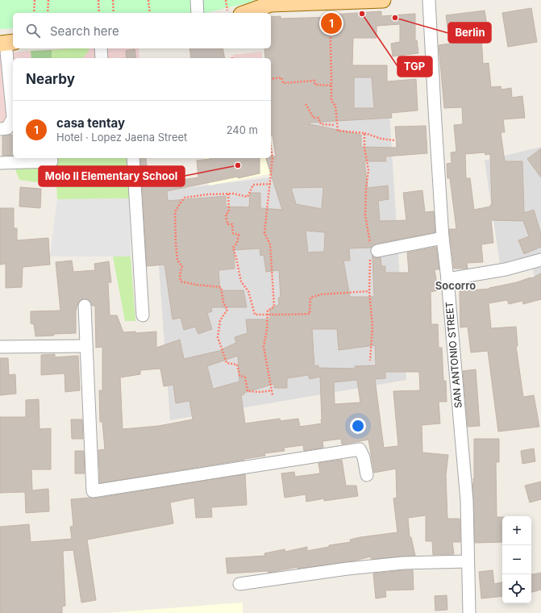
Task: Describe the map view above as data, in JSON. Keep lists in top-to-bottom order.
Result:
{
  "streets": {
    "street": ["SAN ANTONIO STREET"]
  },
  "districts": ["Socorro"],
  "places": ["TGP", "Berlin", "Molo Ⅱ Elementary School"],
  "page": {
    "pins": "1",
    "search": "Search here",
    "heading": "Nearby",
    "list": [
      {
        "mark": "1",
        "name": "casa tentay",
        "note": "Hotel · Lopez Jaena Street",
        "value": "240 m"
      }
    ],
    "map_buttons": ["+", "−"]
  }
}
